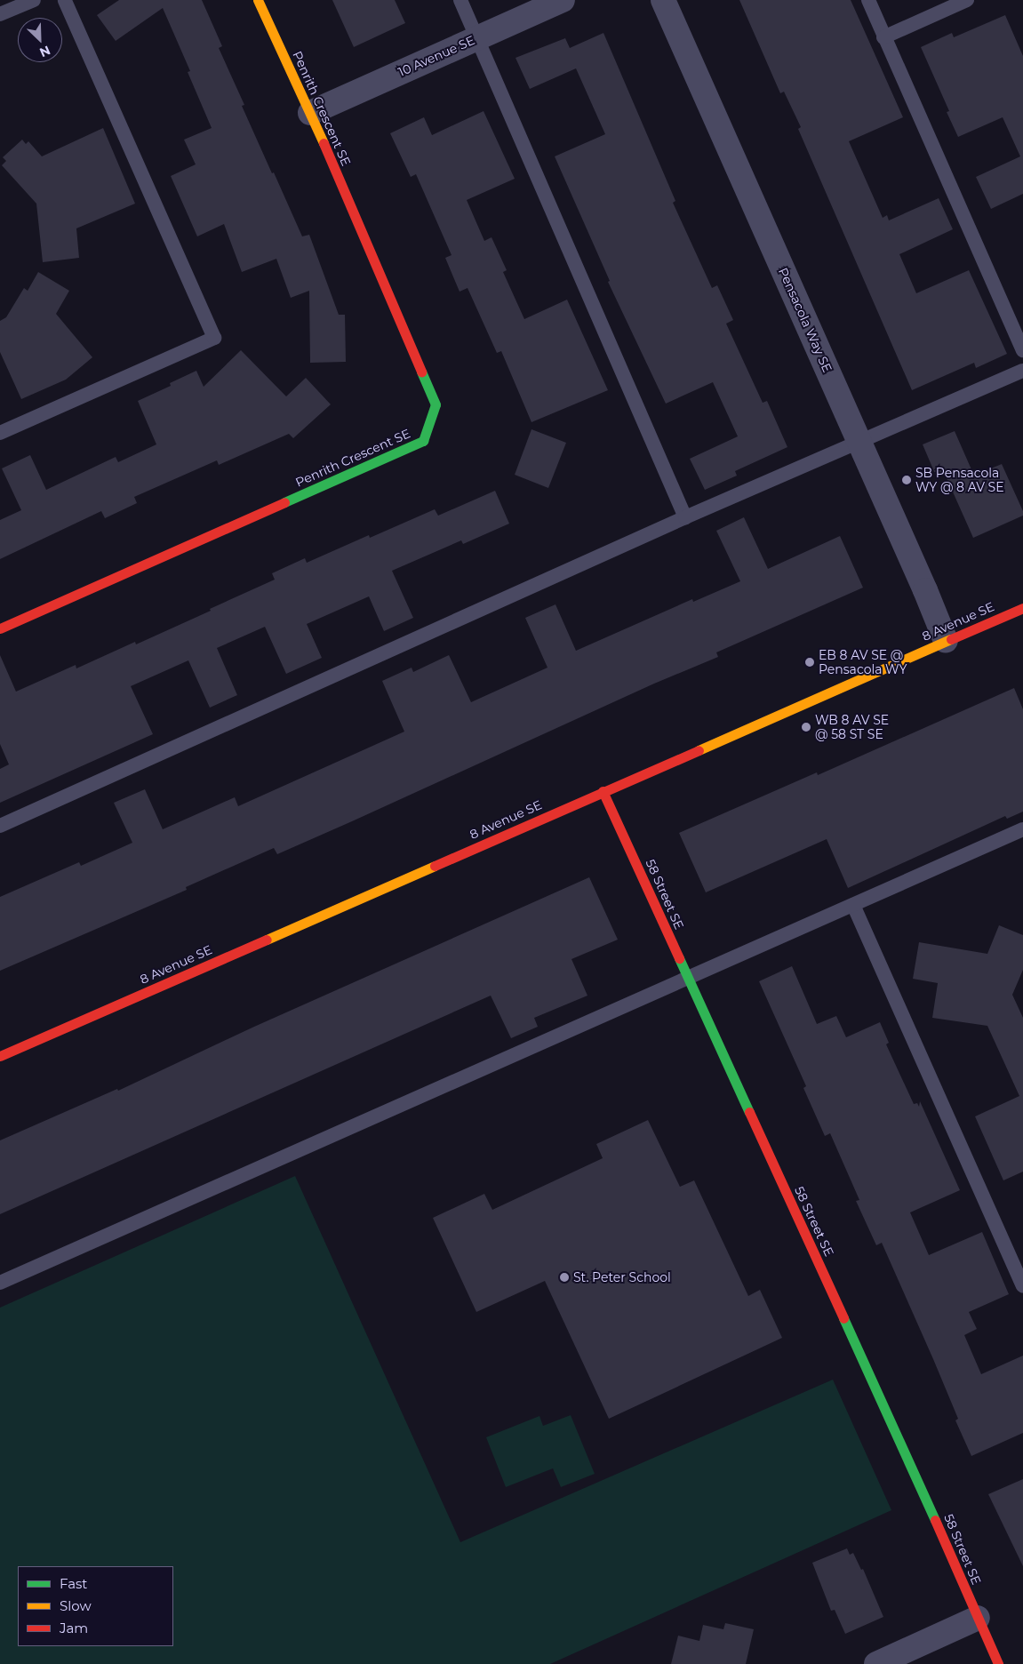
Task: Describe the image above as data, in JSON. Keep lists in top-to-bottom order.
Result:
{
  "streets": {
    "street": [
      "10 Avenue SE",
      "Penrith Crescent SE",
      "Pensacola Way SE",
      "8 Avenue SE",
      "58 Street SE"
    ]
  },
  "crossings": [
    ["10 Avenue SE", "Penrith Crescent SE"],
    ["Pensacola Way SE", "8 Avenue SE"],
    ["8 Avenue SE", "58 Street SE"]
  ],
  "places": [
    "SB Pensacola WY @ 8 AV SE",
    "EB 8 AV SE @ Pensacola WY",
    "WB 8 AV SE @ 58 ST SE",
    "St. Peter School"
  ],
  "legend": ["Fast", "Slow", "Jam"],
  "north": "bottom right"
}
